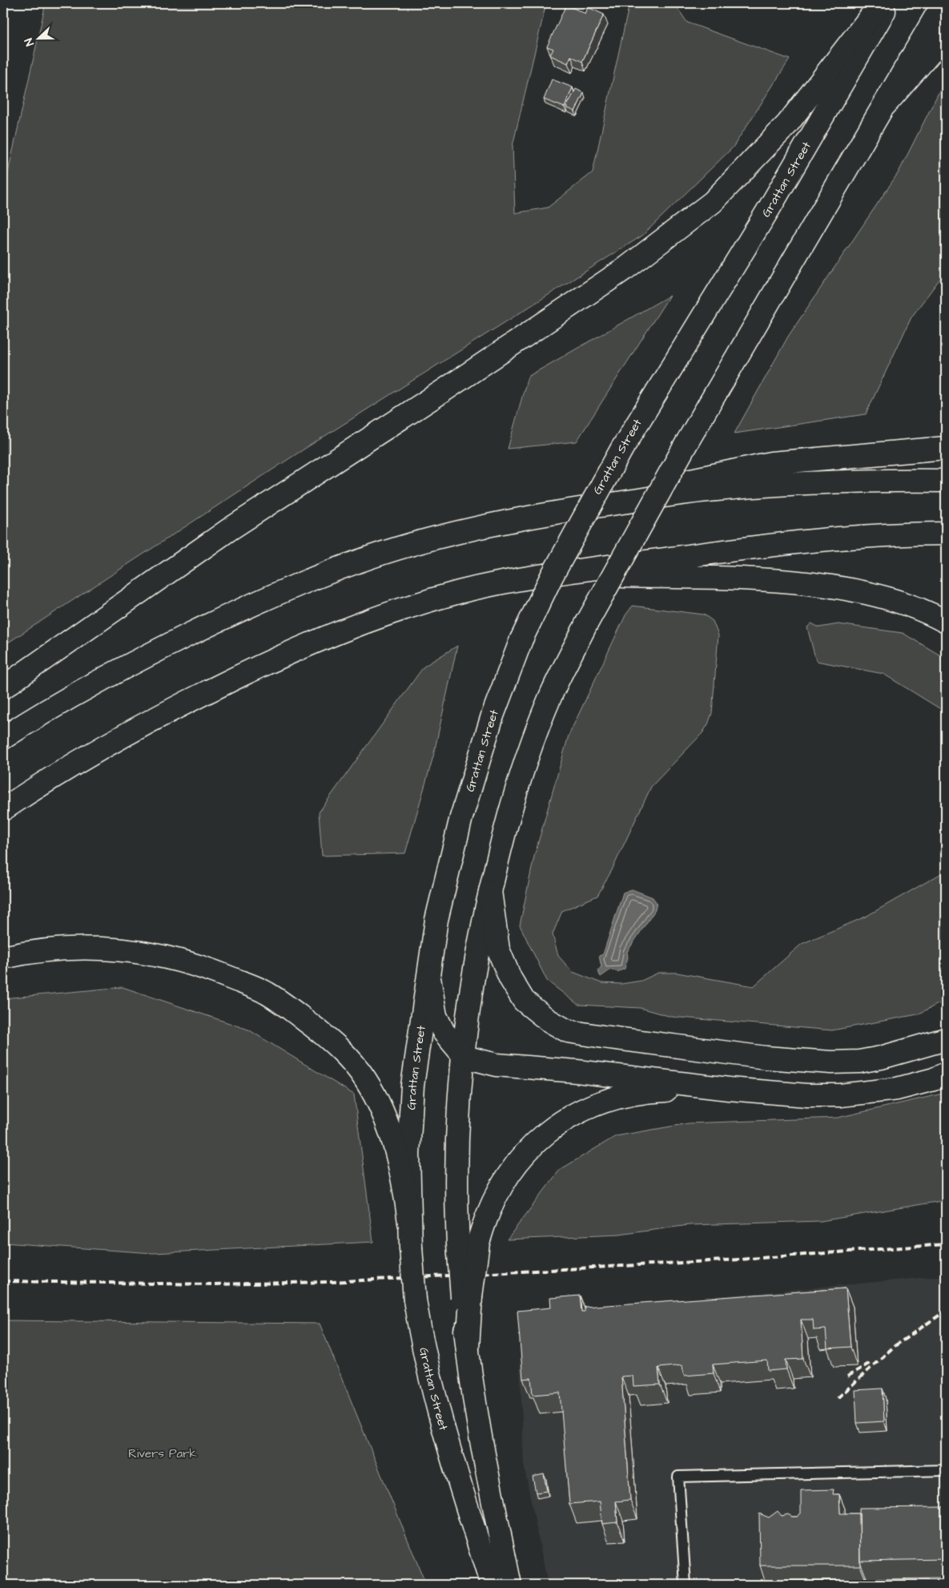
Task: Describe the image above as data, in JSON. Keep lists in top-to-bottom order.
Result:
{
  "streets": {
    "main road": ["Grattan Street"]
  },
  "parks": ["Rivers Park"],
  "north": "left"
}
